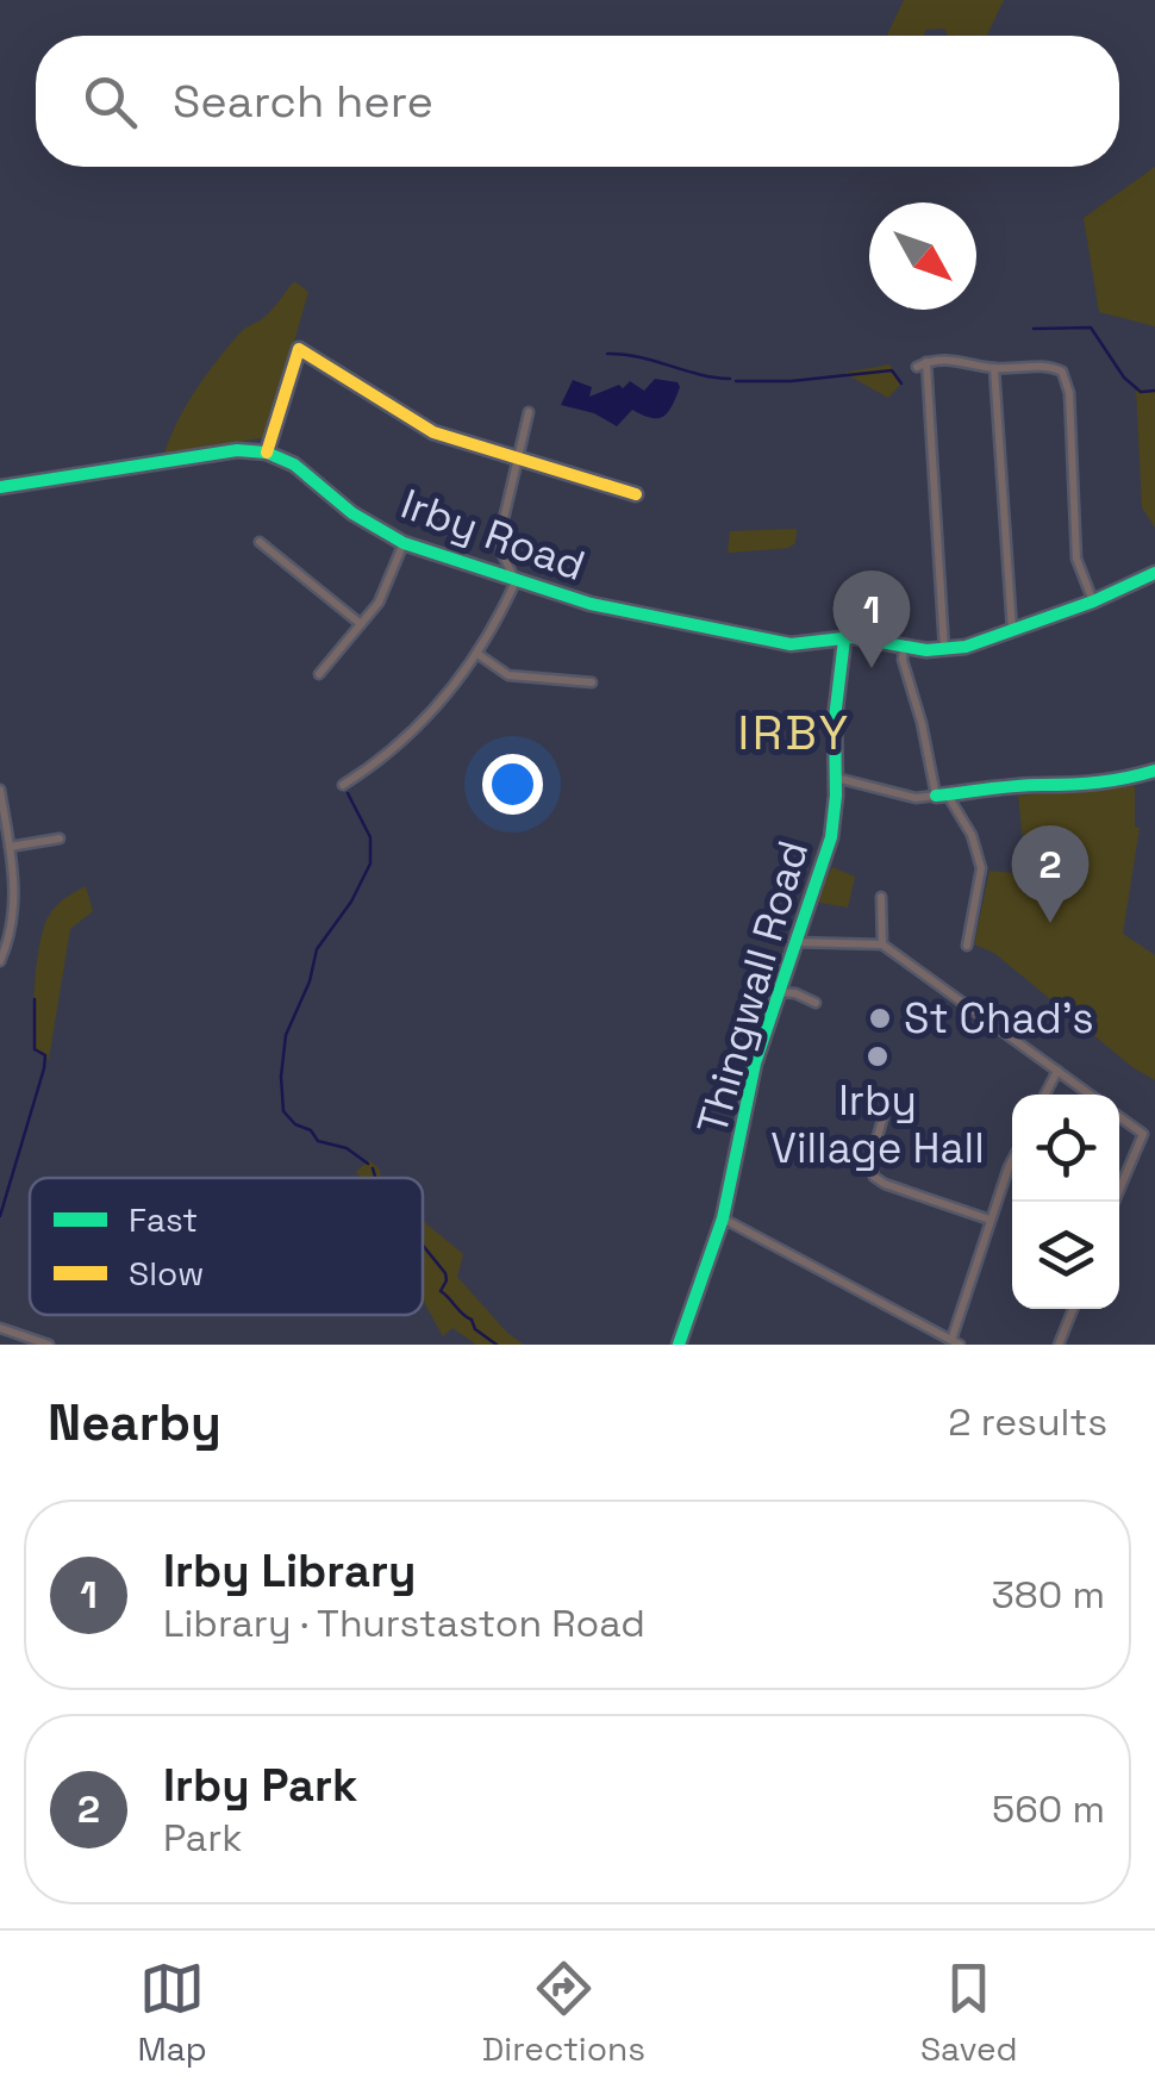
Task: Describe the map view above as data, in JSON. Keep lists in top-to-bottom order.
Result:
{
  "streets": {
    "street": ["Irby Road", "Thingwall Road"]
  },
  "crossings": [
    ["Irby Road", "Thingwall Road"]
  ],
  "districts": ["IRBY"],
  "places": ["St Chad's", "Irby Village Hall"],
  "legend": ["Fast", "Slow"],
  "north": "bottom right",
  "page": {
    "search": "Search here",
    "pins": ["1", "2"],
    "heading": ["Nearby", "2 results"],
    "list": [
      {
        "mark": "1",
        "name": "Irby Library",
        "note": "Library · Thurstaston Road",
        "value": "380 m"
      },
      {
        "mark": "2",
        "name": "Irby Park",
        "note": "Park",
        "value": "560 m"
      }
    ],
    "nav": ["Map", "Directions", "Saved"]
  }
}
